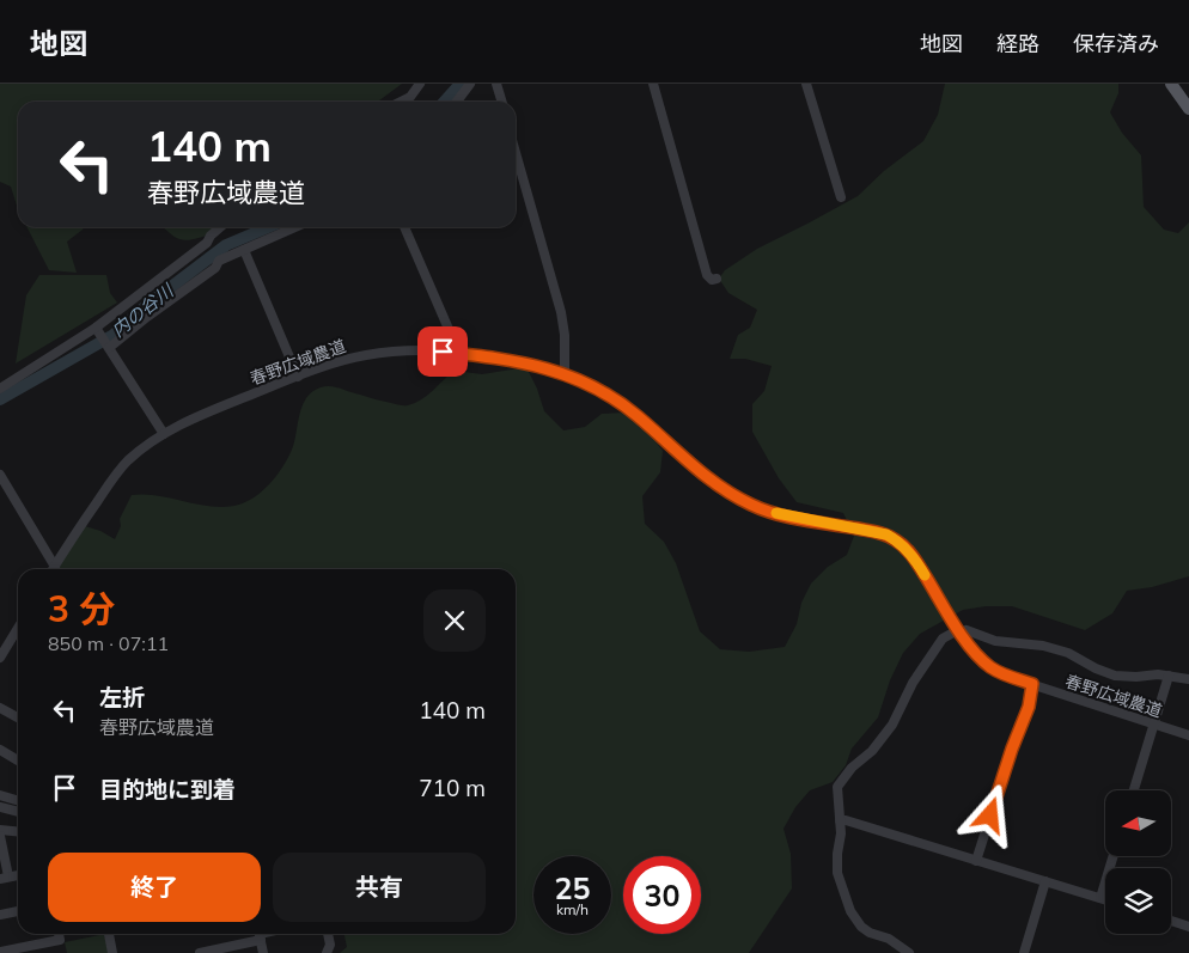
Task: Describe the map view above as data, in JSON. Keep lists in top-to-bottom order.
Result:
{
  "streets": {
    "street": ["春野広域農道"]
  },
  "water": ["内の谷川"],
  "north": "left",
  "page": {
    "header": "地図",
    "nav": ["地図", "経路", "保存済み"],
    "turn": ["140 m", "春野広域農道"],
    "heading": ["3 分", "850 m · 07:11"],
    "list": [
      {
        "name": "左折",
        "note": "春野広域農道",
        "value": "140 m"
      },
      {
        "name": "目的地に到着",
        "value": "710 m"
      }
    ],
    "buttons": ["終了", "共有"],
    "speed": "25 km/h",
    "limit": "30"
  }
}
